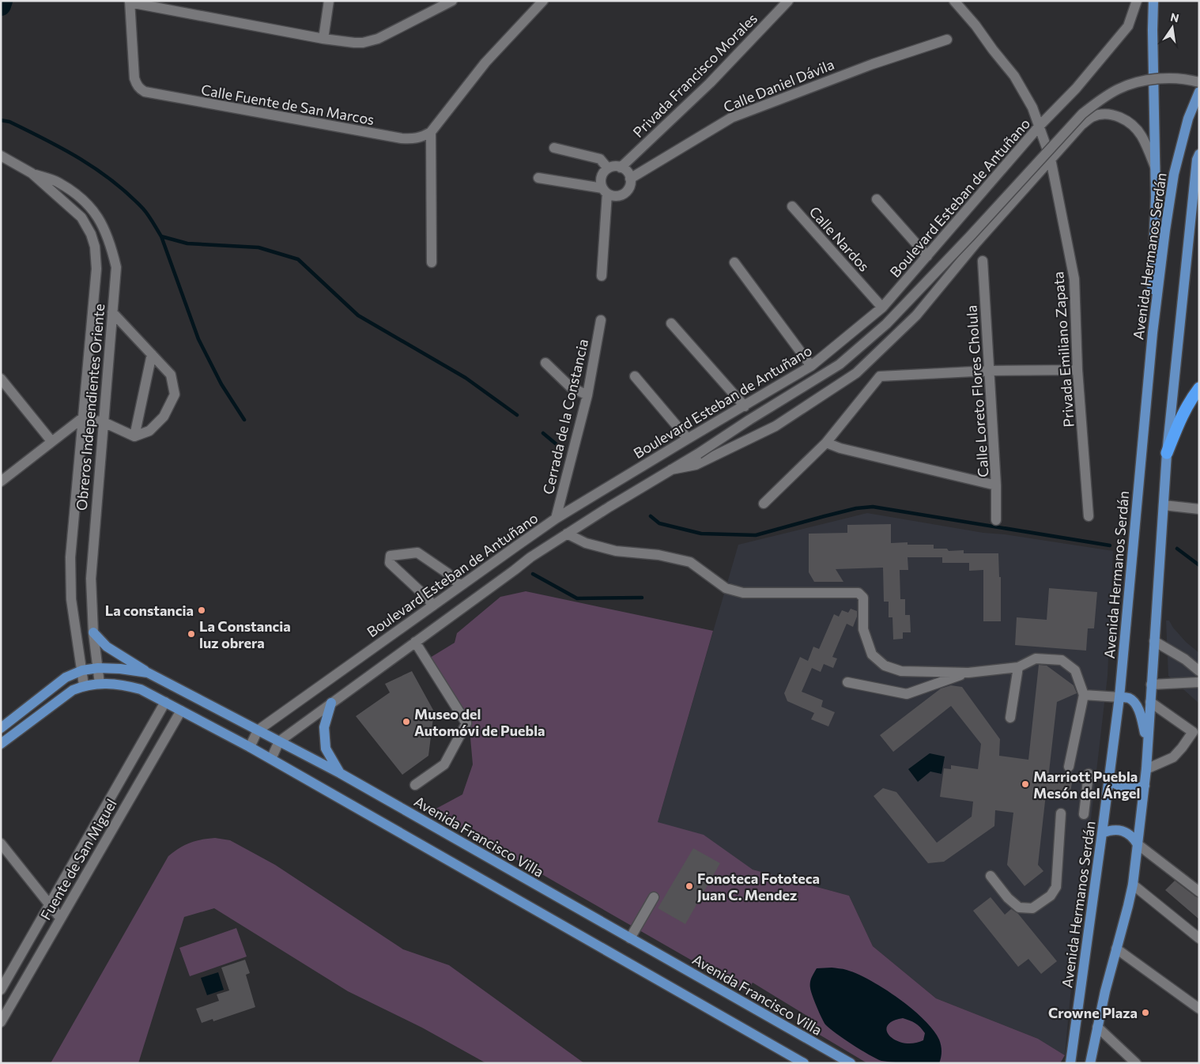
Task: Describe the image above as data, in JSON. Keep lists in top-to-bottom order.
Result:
{
  "streets": {
    "main road": ["Avenida Hermanos Serdán", "Avenida Francisco Villa"],
    "street": [
      "Privada Francisco Morales",
      "Calle Daniel Dávila",
      "Calle Fuente de San Marcos",
      "Boulevard Esteban de Antuñano",
      "Calle Nardos",
      "Privada Emiliano Zapata",
      "Calle Loreto Flores Cholula",
      "Obreros Independientes Oriente",
      "Cerrada de la Constancia",
      "Fuente de San Miguel"
    ]
  },
  "crossings": [
    ["Privada Francisco Morales", "Calle Daniel Dávila"],
    ["Boulevard Esteban de Antuñano", "Calle Nardos"],
    ["Boulevard Esteban de Antuñano", "Privada Emiliano Zapata"],
    ["Boulevard Esteban de Antuñano", "Cerrada de la Constancia"],
    ["Boulevard Esteban de Antuñano", "Avenida Francisco Villa"],
    ["Obreros Independientes Oriente", "Avenida Francisco Villa"]
  ],
  "places": [
    "La constancia",
    "La Constancia luz obrera",
    "Museo del Automóvi de Puebla",
    "Marriott Puebla Mesón del Ángel",
    "Fonoteca Fototeca Juan C. Mendez",
    "Crowne Plaza"
  ],
  "north": "top"
}
